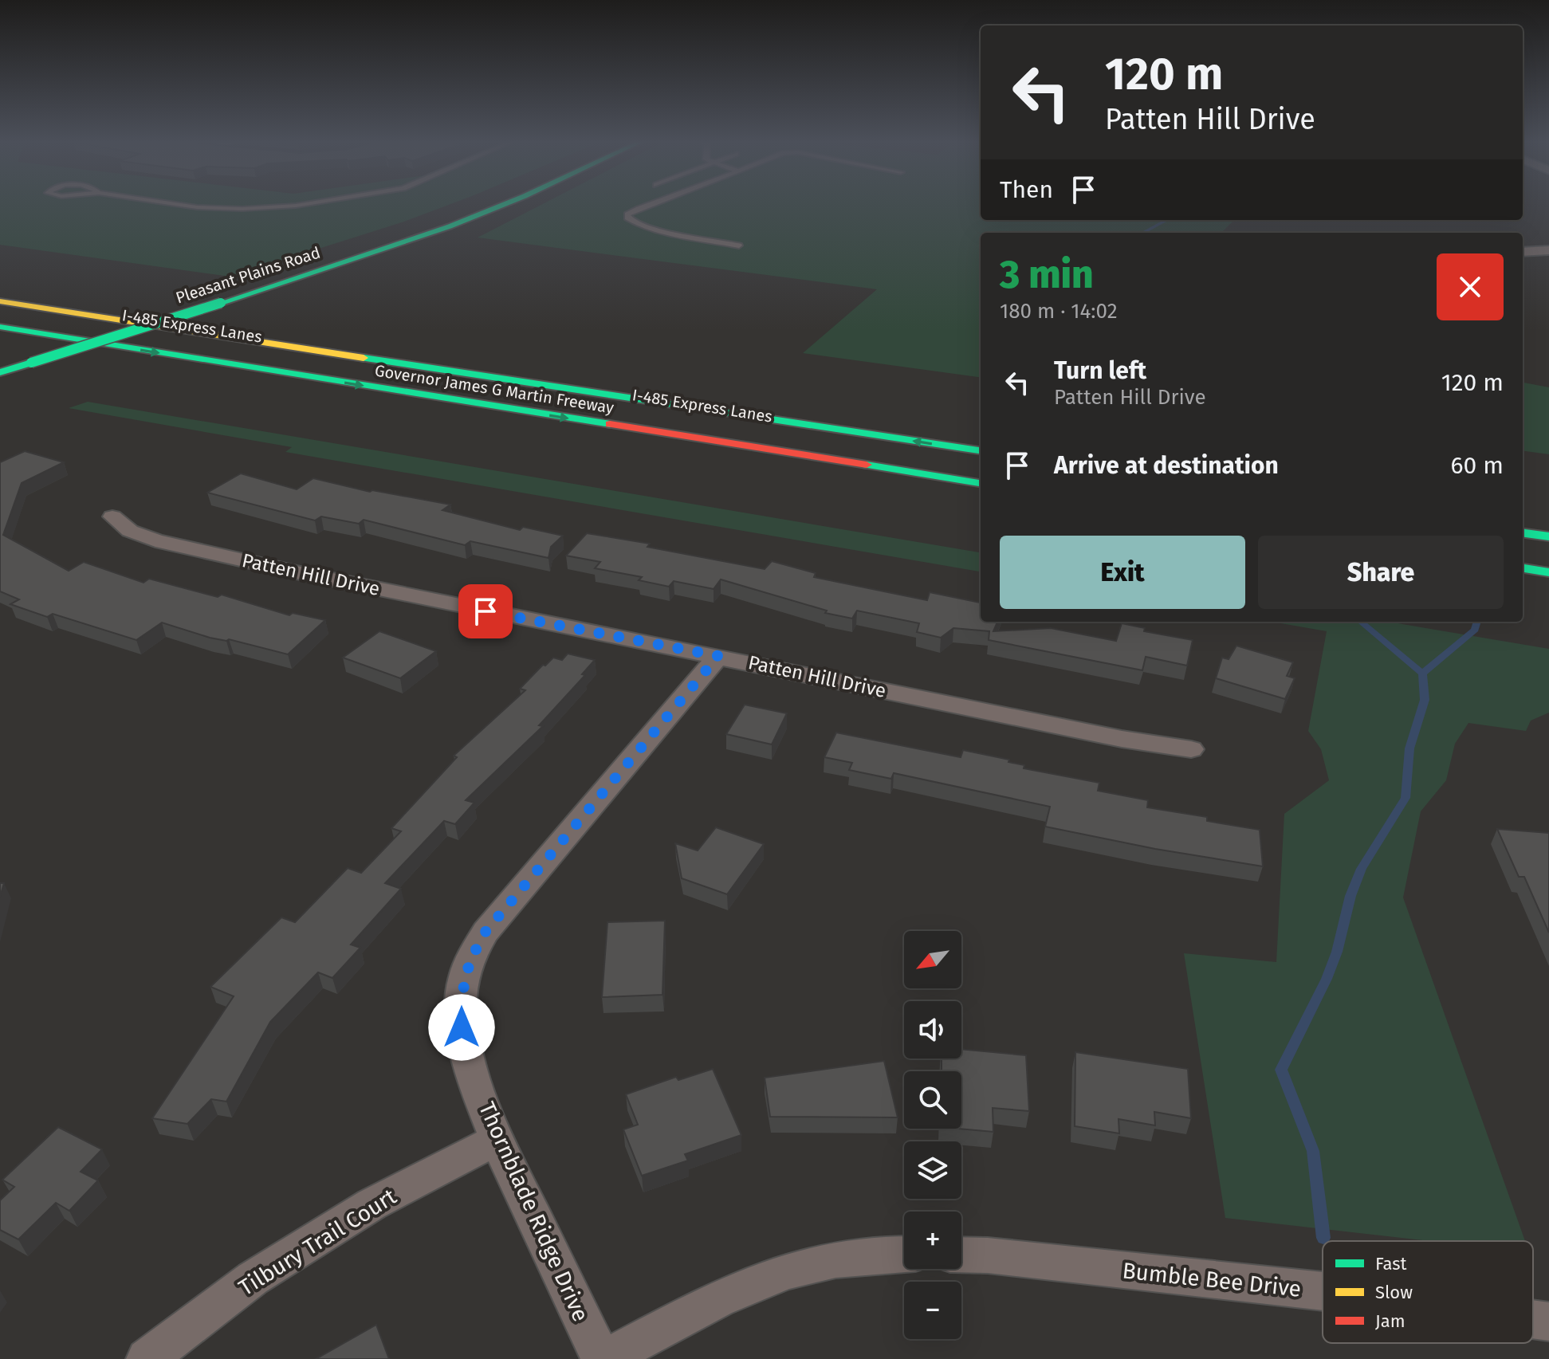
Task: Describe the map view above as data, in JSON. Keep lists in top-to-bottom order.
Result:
{
  "streets": {
    "main road": ["Pleasant Plains Road", "I-485 Express Lanes", "Governor James G Martin Freeway"],
    "street": [
      "Patten Hill Drive",
      "Thornblade Ridge Drive",
      "Tilbury Trail Court",
      "Bumble Bee Drive"
    ]
  },
  "crossings": [
    ["Patten Hill Drive", "Thornblade Ridge Drive"],
    ["Thornblade Ridge Drive", "Tilbury Trail Court"]
  ],
  "legend": ["Fast", "Slow", "Jam"],
  "north": "bottom left",
  "page": {
    "turn": ["120 m", "Patten Hill Drive"],
    "then": "Then",
    "heading": ["3 min", "180 m · 14:02"],
    "list": [
      {
        "name": "Turn left",
        "note": "Patten Hill Drive",
        "value": "120 m"
      },
      {
        "name": "Arrive at destination",
        "value": "60 m"
      }
    ],
    "buttons": ["Exit", "Share"],
    "map_buttons": ["+", "−"]
  }
}
